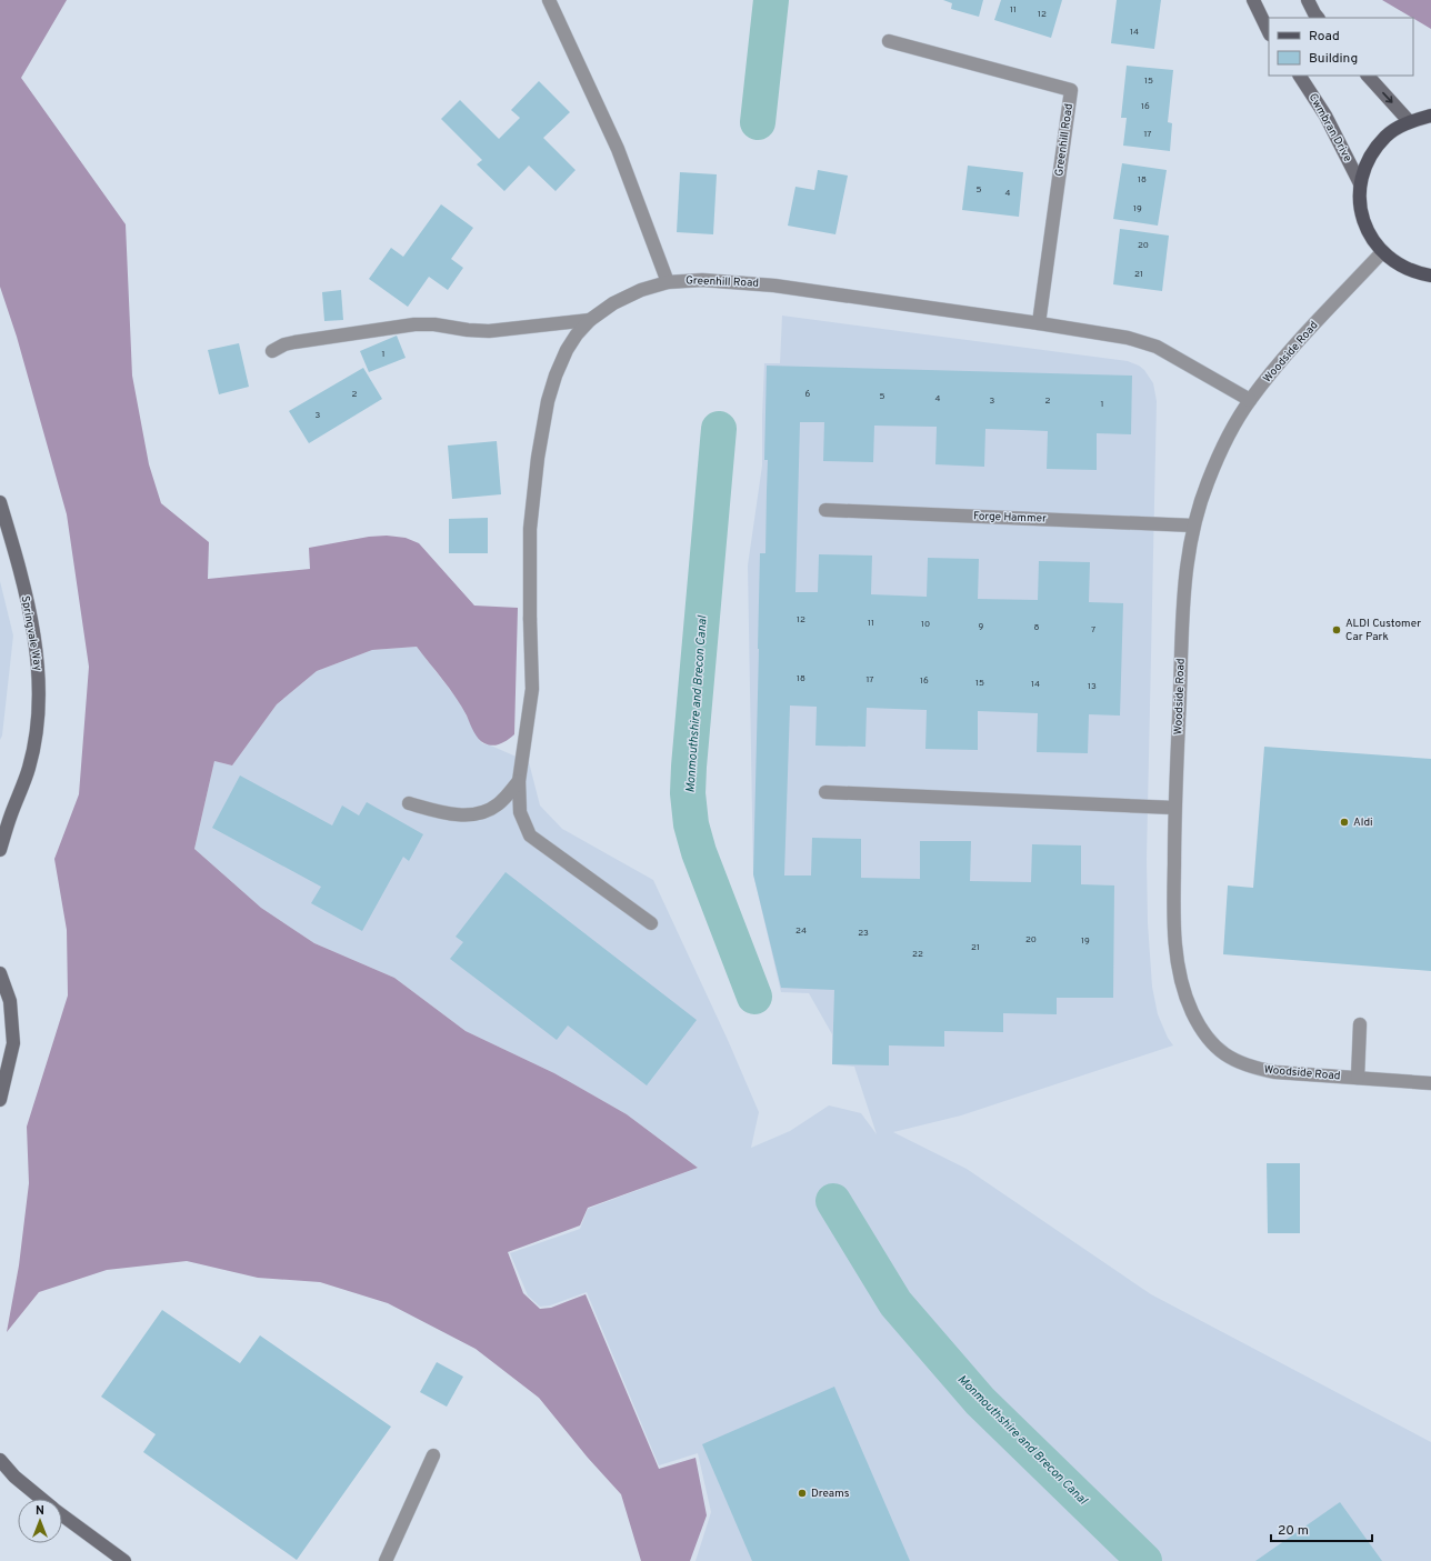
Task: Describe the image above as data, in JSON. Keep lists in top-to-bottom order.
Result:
{
  "streets": {
    "main road": ["Cwmbran Drive"],
    "street": [
      "Greenhill Road",
      "Woodside Road",
      "Forge Hammer",
      "Springvale Way"
    ]
  },
  "crossings": [
    ["Cwmbran Drive", "Woodside Road"],
    ["Greenhill Road", "Woodside Road"],
    ["Woodside Road", "Forge Hammer"]
  ],
  "water": ["Monmouthshire and Brecon Canal"],
  "places": ["ALDI Customer Car Park", "Aldi", "Dreams"],
  "house_numbers": [
    "11",
    "12",
    "14",
    "15",
    "16",
    "17",
    "18",
    "5",
    "4",
    "19",
    "20",
    "21",
    "1",
    "2",
    "6",
    "5",
    "4",
    "3",
    "2",
    "1",
    "3",
    "12",
    "11",
    "10",
    "9",
    "8",
    "7",
    "18",
    "17",
    "16",
    "15",
    "14",
    "13",
    "24",
    "23",
    "20",
    "19",
    "21",
    "22"
  ],
  "legend": ["Road", "Building"],
  "scale_bar": "20 m",
  "north": "top"
}
